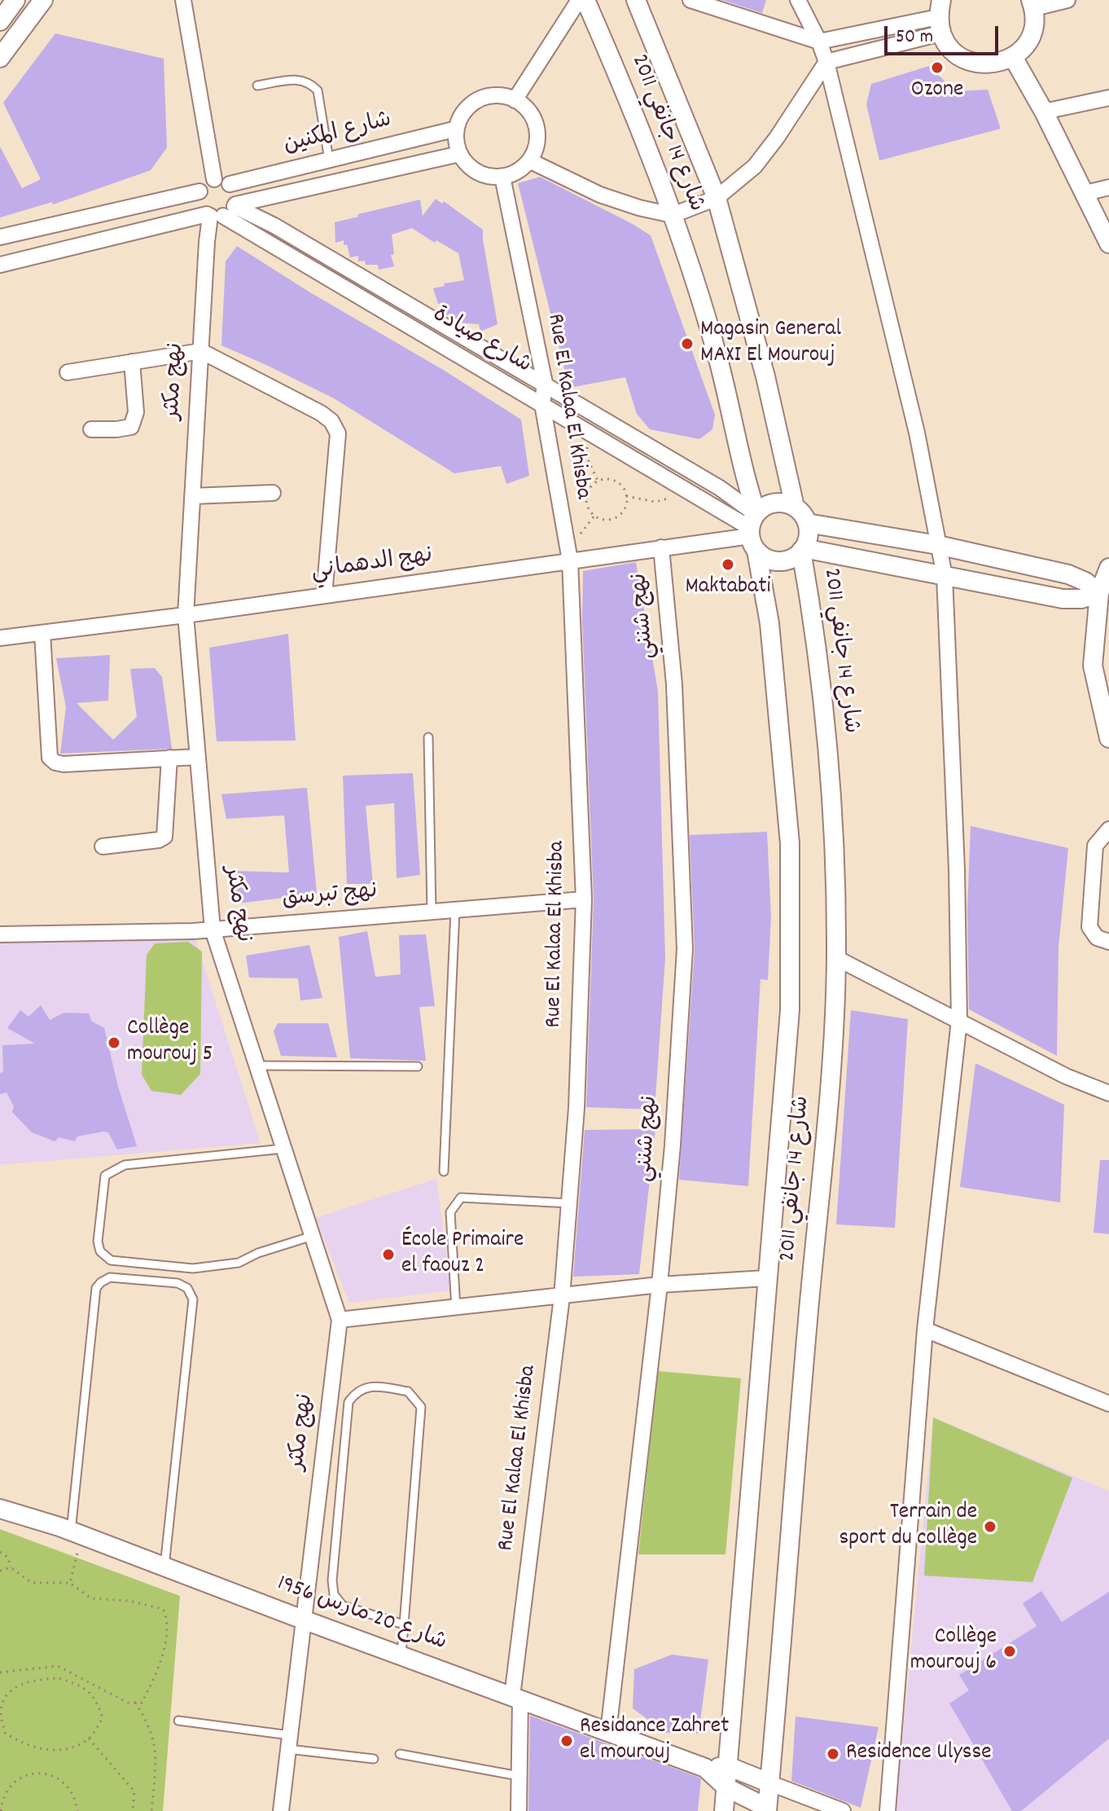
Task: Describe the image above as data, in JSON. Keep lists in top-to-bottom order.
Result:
{
  "streets": {
    "street": [
      "شارع 14 جانفي 2011",
      "شارع المكنين",
      "شارع صيادة",
      "نهج مكثر",
      "Rue El Kalaa El Khisba",
      "نهج الدهماني",
      "نهج شنني",
      "نهج تبرسق",
      "شارع 20 مارس 1956"
    ]
  },
  "crossings": [
    ["شارع 14 جانفي 2011", "شارع صيادة"],
    ["شارع 14 جانفي 2011", "نهج الدهماني"],
    ["شارع 14 جانفي 2011", "شارع 20 مارس 1956"],
    ["شارع المكنين", "شارع صيادة"],
    ["شارع المكنين", "نهج مكثر"],
    ["شارع المكنين", "Rue El Kalaa El Khisba"],
    ["شارع صيادة", "نهج مكثر"],
    ["شارع صيادة", "Rue El Kalaa El Khisba"],
    ["شارع صيادة", "نهج الدهماني"],
    ["نهج مكثر", "نهج الدهماني"],
    ["نهج مكثر", "نهج تبرسق"],
    ["نهج مكثر", "شارع 20 مارس 1956"],
    ["Rue El Kalaa El Khisba", "نهج الدهماني"],
    ["Rue El Kalaa El Khisba", "نهج تبرسق"],
    ["Rue El Kalaa El Khisba", "شارع 20 مارس 1956"],
    ["نهج الدهماني", "نهج شنني"],
    ["نهج شنني", "شارع 20 مارس 1956"]
  ],
  "places": [
    "Ozone",
    "Magasin General MAXI El Mourouj",
    "Maktabati",
    "Collège mourouj 5",
    "École Primaire el faouz 2",
    "Terrain de sport du collège",
    "Collège mourouj 6",
    "Residance Zahret el mourouj",
    "Residence Ulysse"
  ],
  "scale_bar": "50 m"
}
